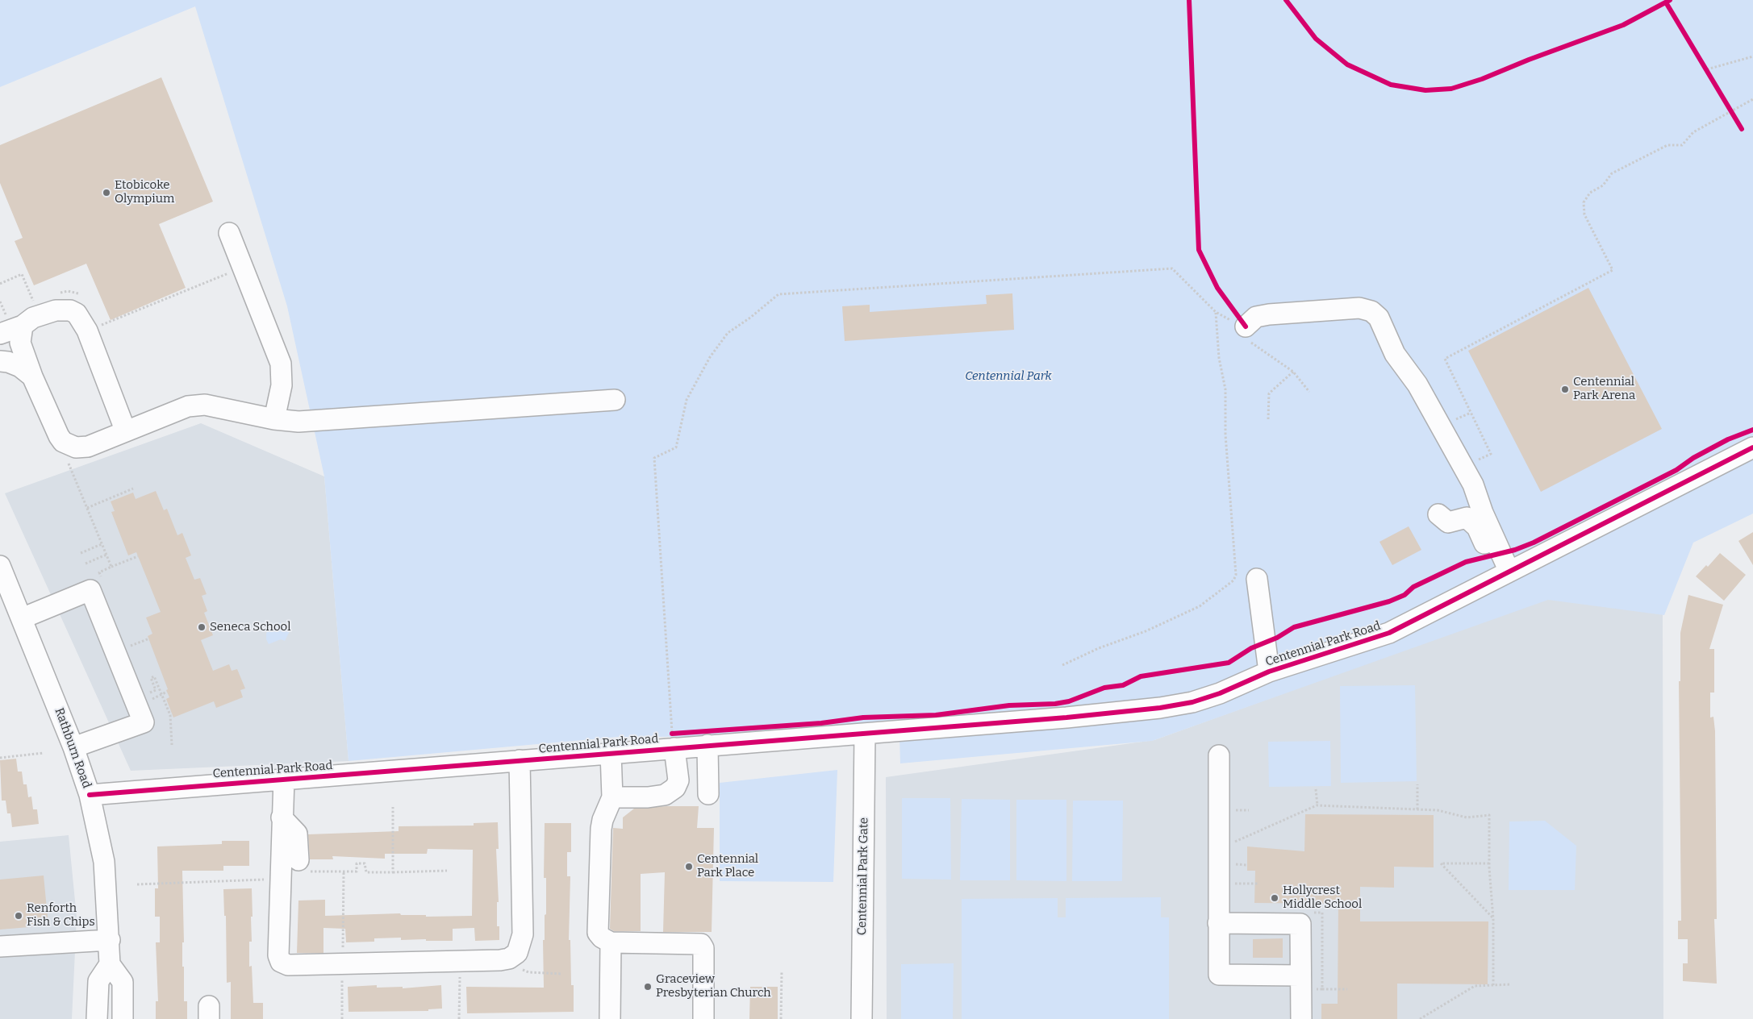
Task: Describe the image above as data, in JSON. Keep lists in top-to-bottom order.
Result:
{
  "streets": {
    "street": ["Centennial Park Road", "Rathburn Road", "Centennial Park Gate"]
  },
  "crossings": [
    ["Centennial Park Road", "Rathburn Road"],
    ["Centennial Park Road", "Centennial Park Gate"]
  ],
  "parks": ["Centennial Park"],
  "places": [
    "Etobicoke Olympium",
    "Centennial Park Arena",
    "Seneca School",
    "Centennial Park Place",
    "Hollycrest Middle School",
    "Renforth Fish & Chips",
    "Graceview Presbyterian Church"
  ]
}
